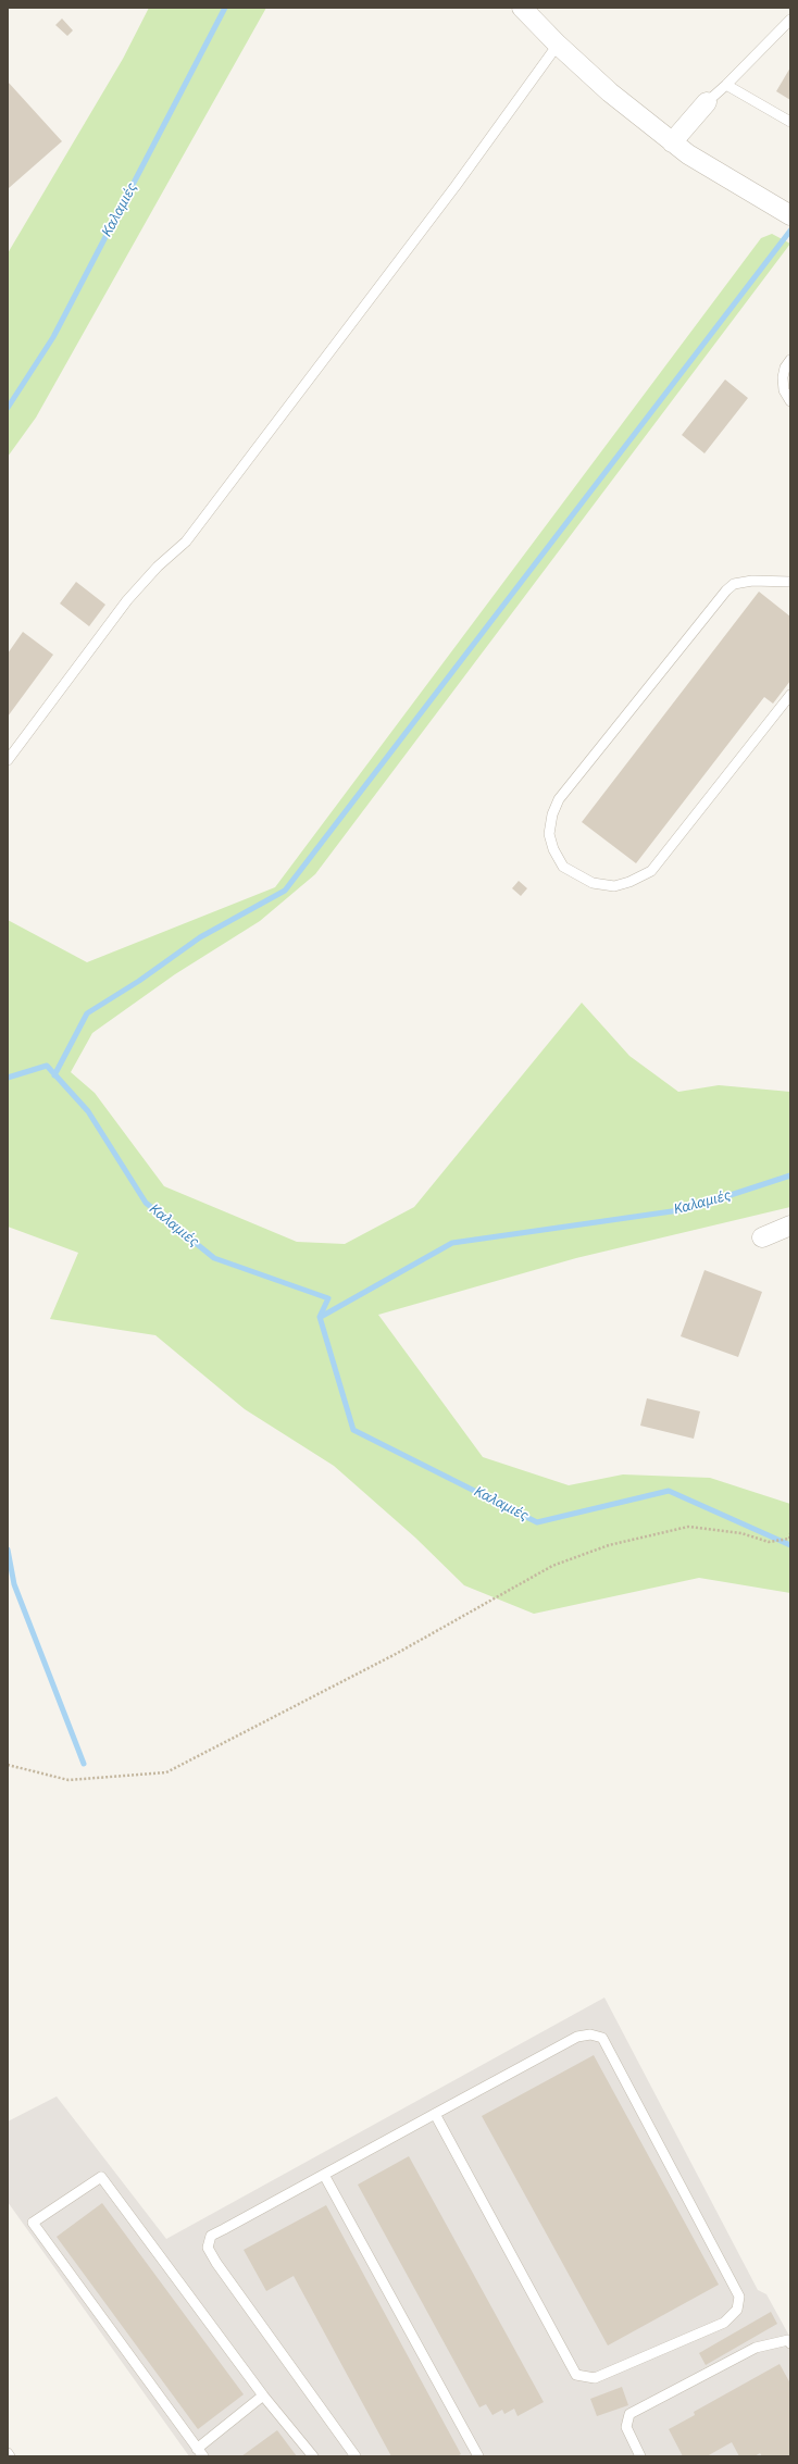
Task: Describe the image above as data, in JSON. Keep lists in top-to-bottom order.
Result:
{
  "water": ["Καλαμιές"]
}
